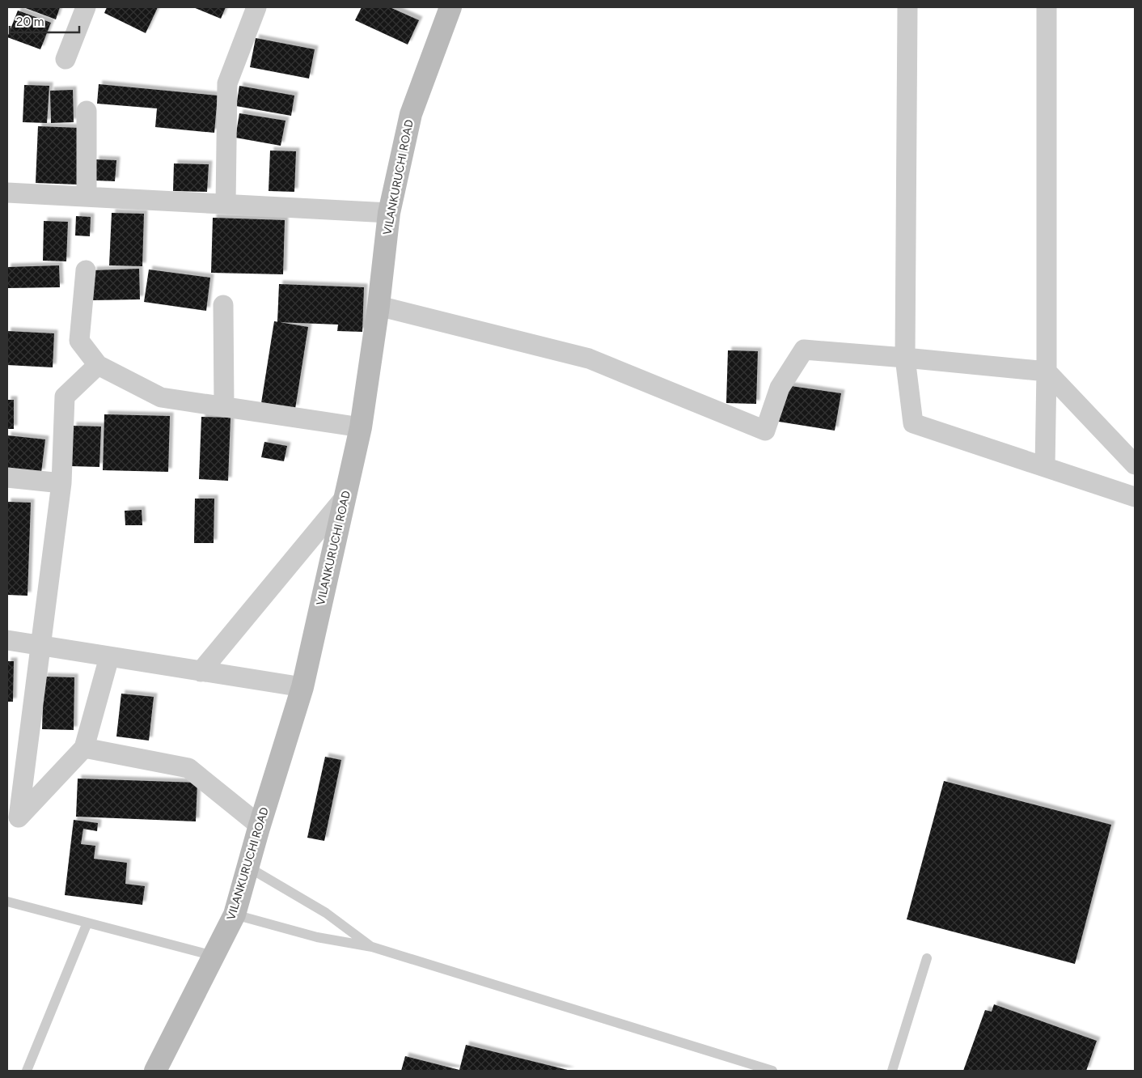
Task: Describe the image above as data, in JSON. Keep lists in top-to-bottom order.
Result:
{
  "streets": {
    "street": ["VILANKURUCHI ROAD"]
  },
  "scale_bar": "20 m"
}
